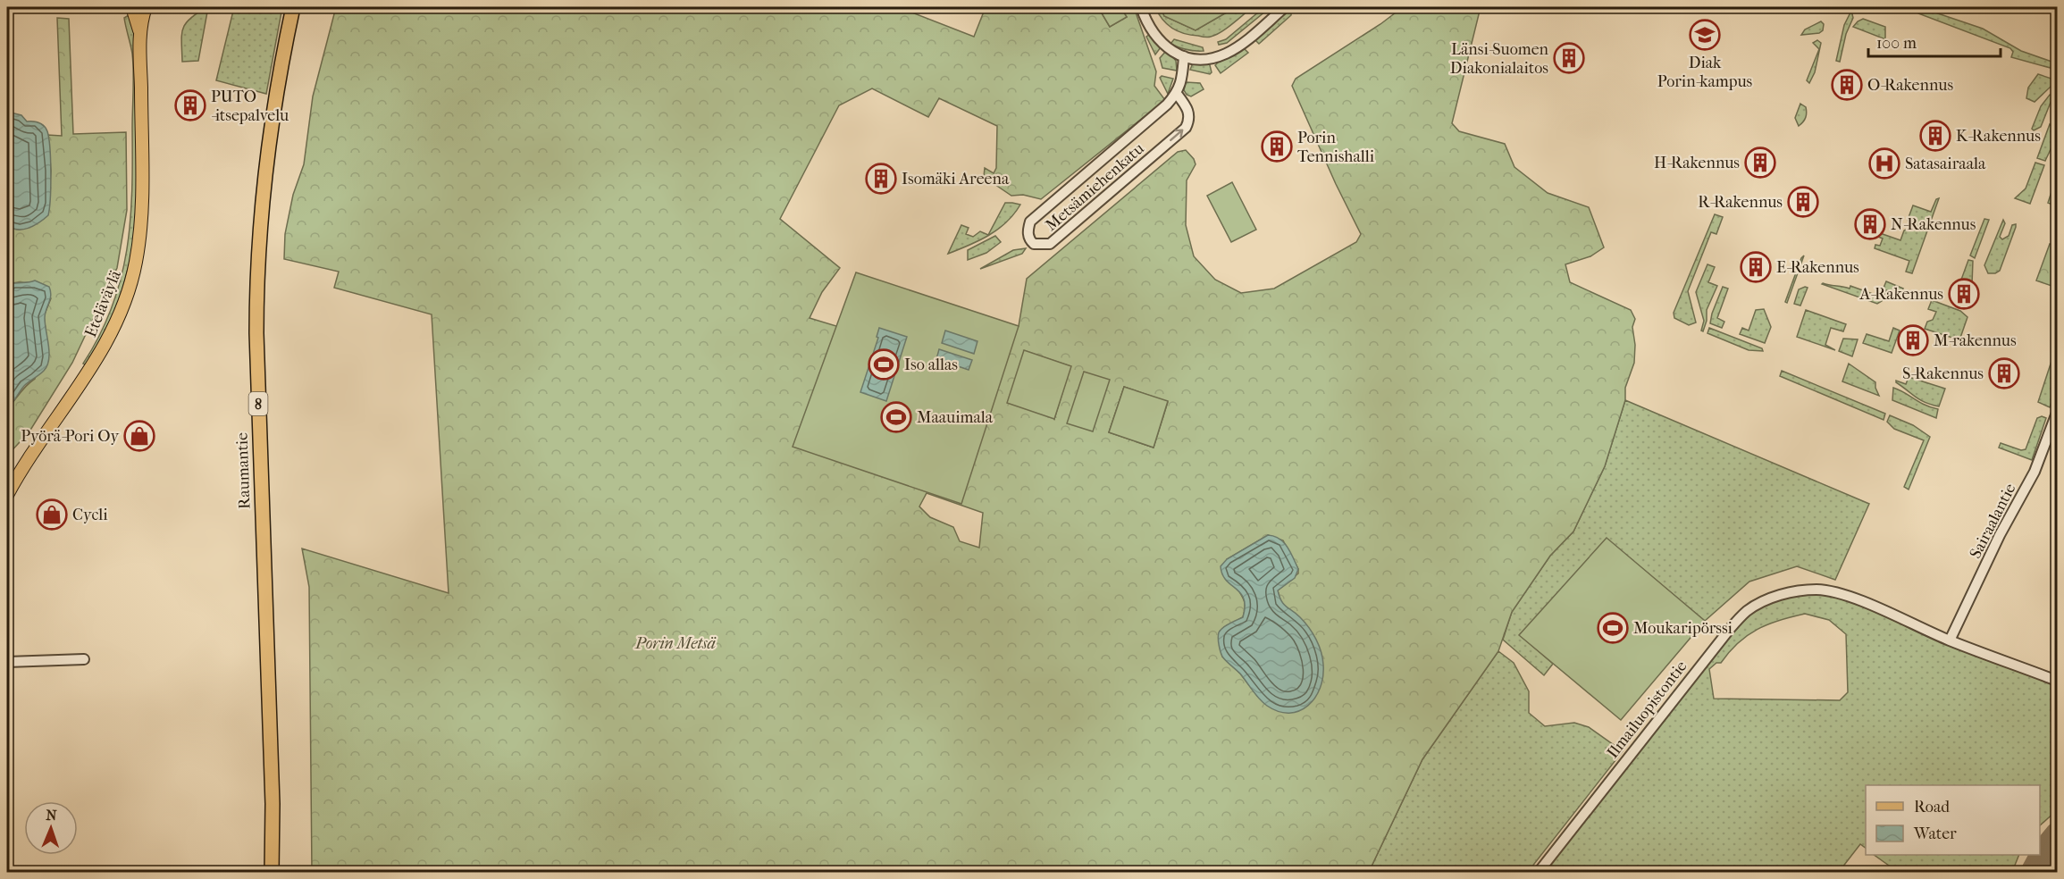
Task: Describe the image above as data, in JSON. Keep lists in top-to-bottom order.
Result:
{
  "streets": {
    "highway": ["8", "Raumantie"],
    "main road": ["Eteläväylä"],
    "street": ["Metsämiehenkatu", "Sairaalantie", "Ilmailuopistontie"]
  },
  "crossings": [
    ["Sairaalantie", "Ilmailuopistontie"]
  ],
  "parks": ["Porin Metsä"],
  "places": {
    "school or university": ["Diak Porin-kampus"],
    "building": [
      "Länsi-Suomen Diakonialaitos",
      "O-Rakennus",
      "PUTO -itsepalvelu",
      "K-Rakennus",
      "Porin Tennishalli",
      "H-Rakennus",
      "Isomäki Areena",
      "R-Rakennus",
      "N-Rakennus",
      "E-Rakennus",
      "A-Rakennus",
      "M-rakennus",
      "S-Rakennus"
    ],
    "hospital": ["Satasairaala"],
    "sports": ["Iso allas", "Maauimala", "Moukaripörssi"],
    "shop": ["Pyörä-Pori Oy", "Cycli"]
  },
  "legend": ["Road", "Water"],
  "scale_bar": "100 m",
  "north": "top"
}
